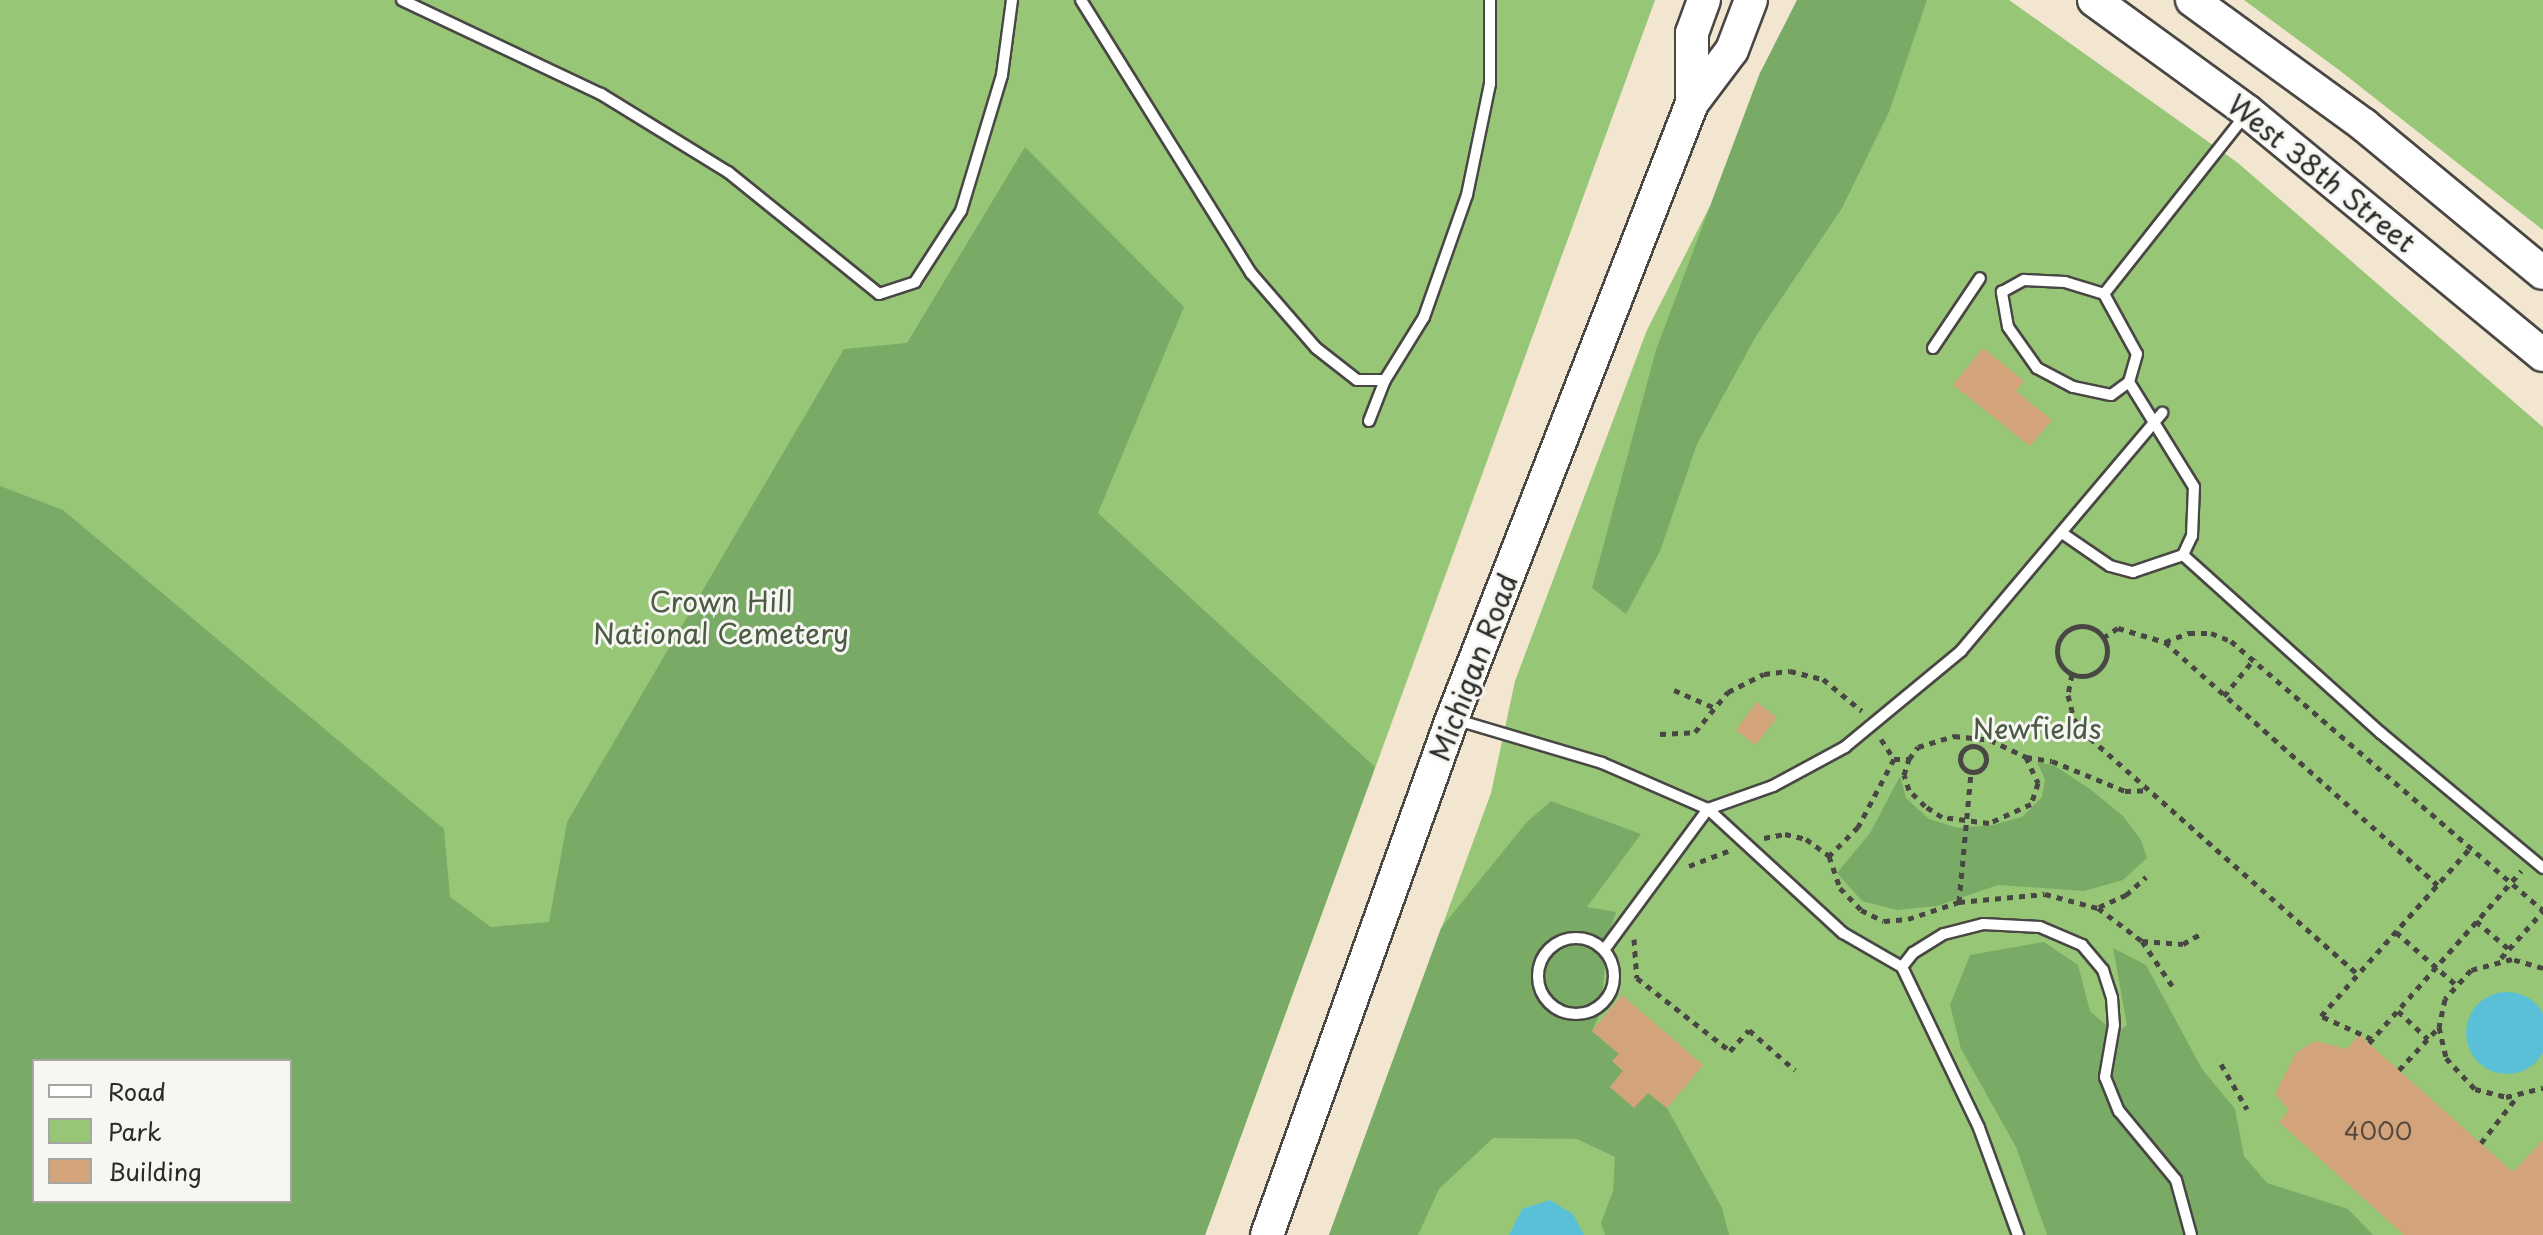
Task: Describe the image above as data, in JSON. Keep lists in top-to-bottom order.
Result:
{
  "streets": {
    "main road": ["West 38th Street", "Michigan Road"]
  },
  "parks": ["Crown Hill National Cemetery", "Newfields"],
  "house_numbers": ["4000"],
  "legend": ["Road", "Park", "Building"]
}
